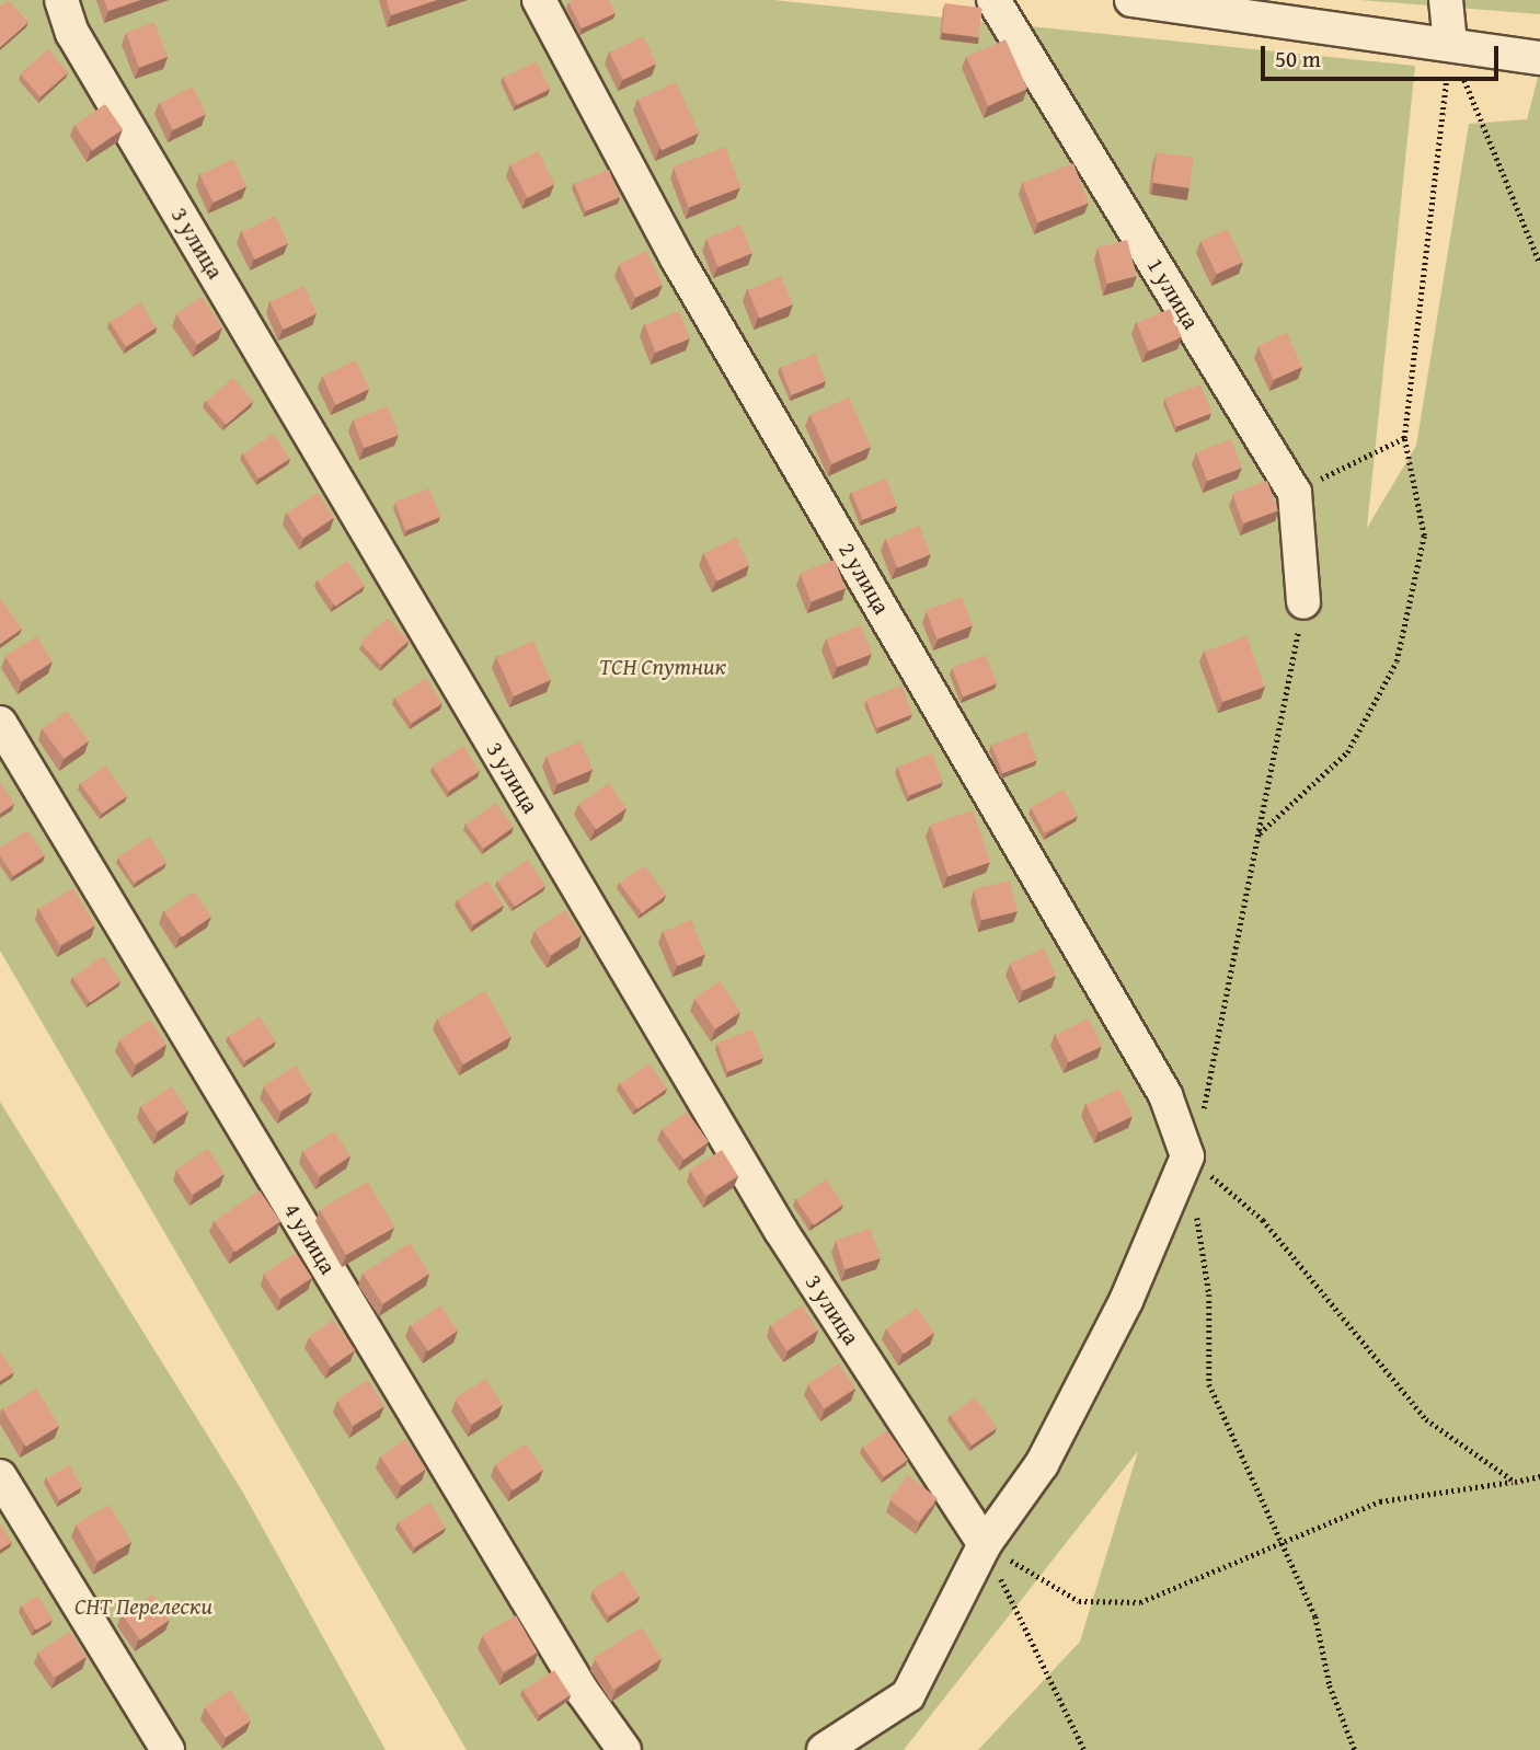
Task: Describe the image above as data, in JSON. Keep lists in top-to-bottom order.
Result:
{
  "streets": {
    "street": [
      "3 улица",
      "1 улица",
      "2 улица",
      "4 улица"
    ]
  },
  "parks": ["ТСН Спутник", "СНТ Перелески"],
  "scale_bar": "50 m"
}
